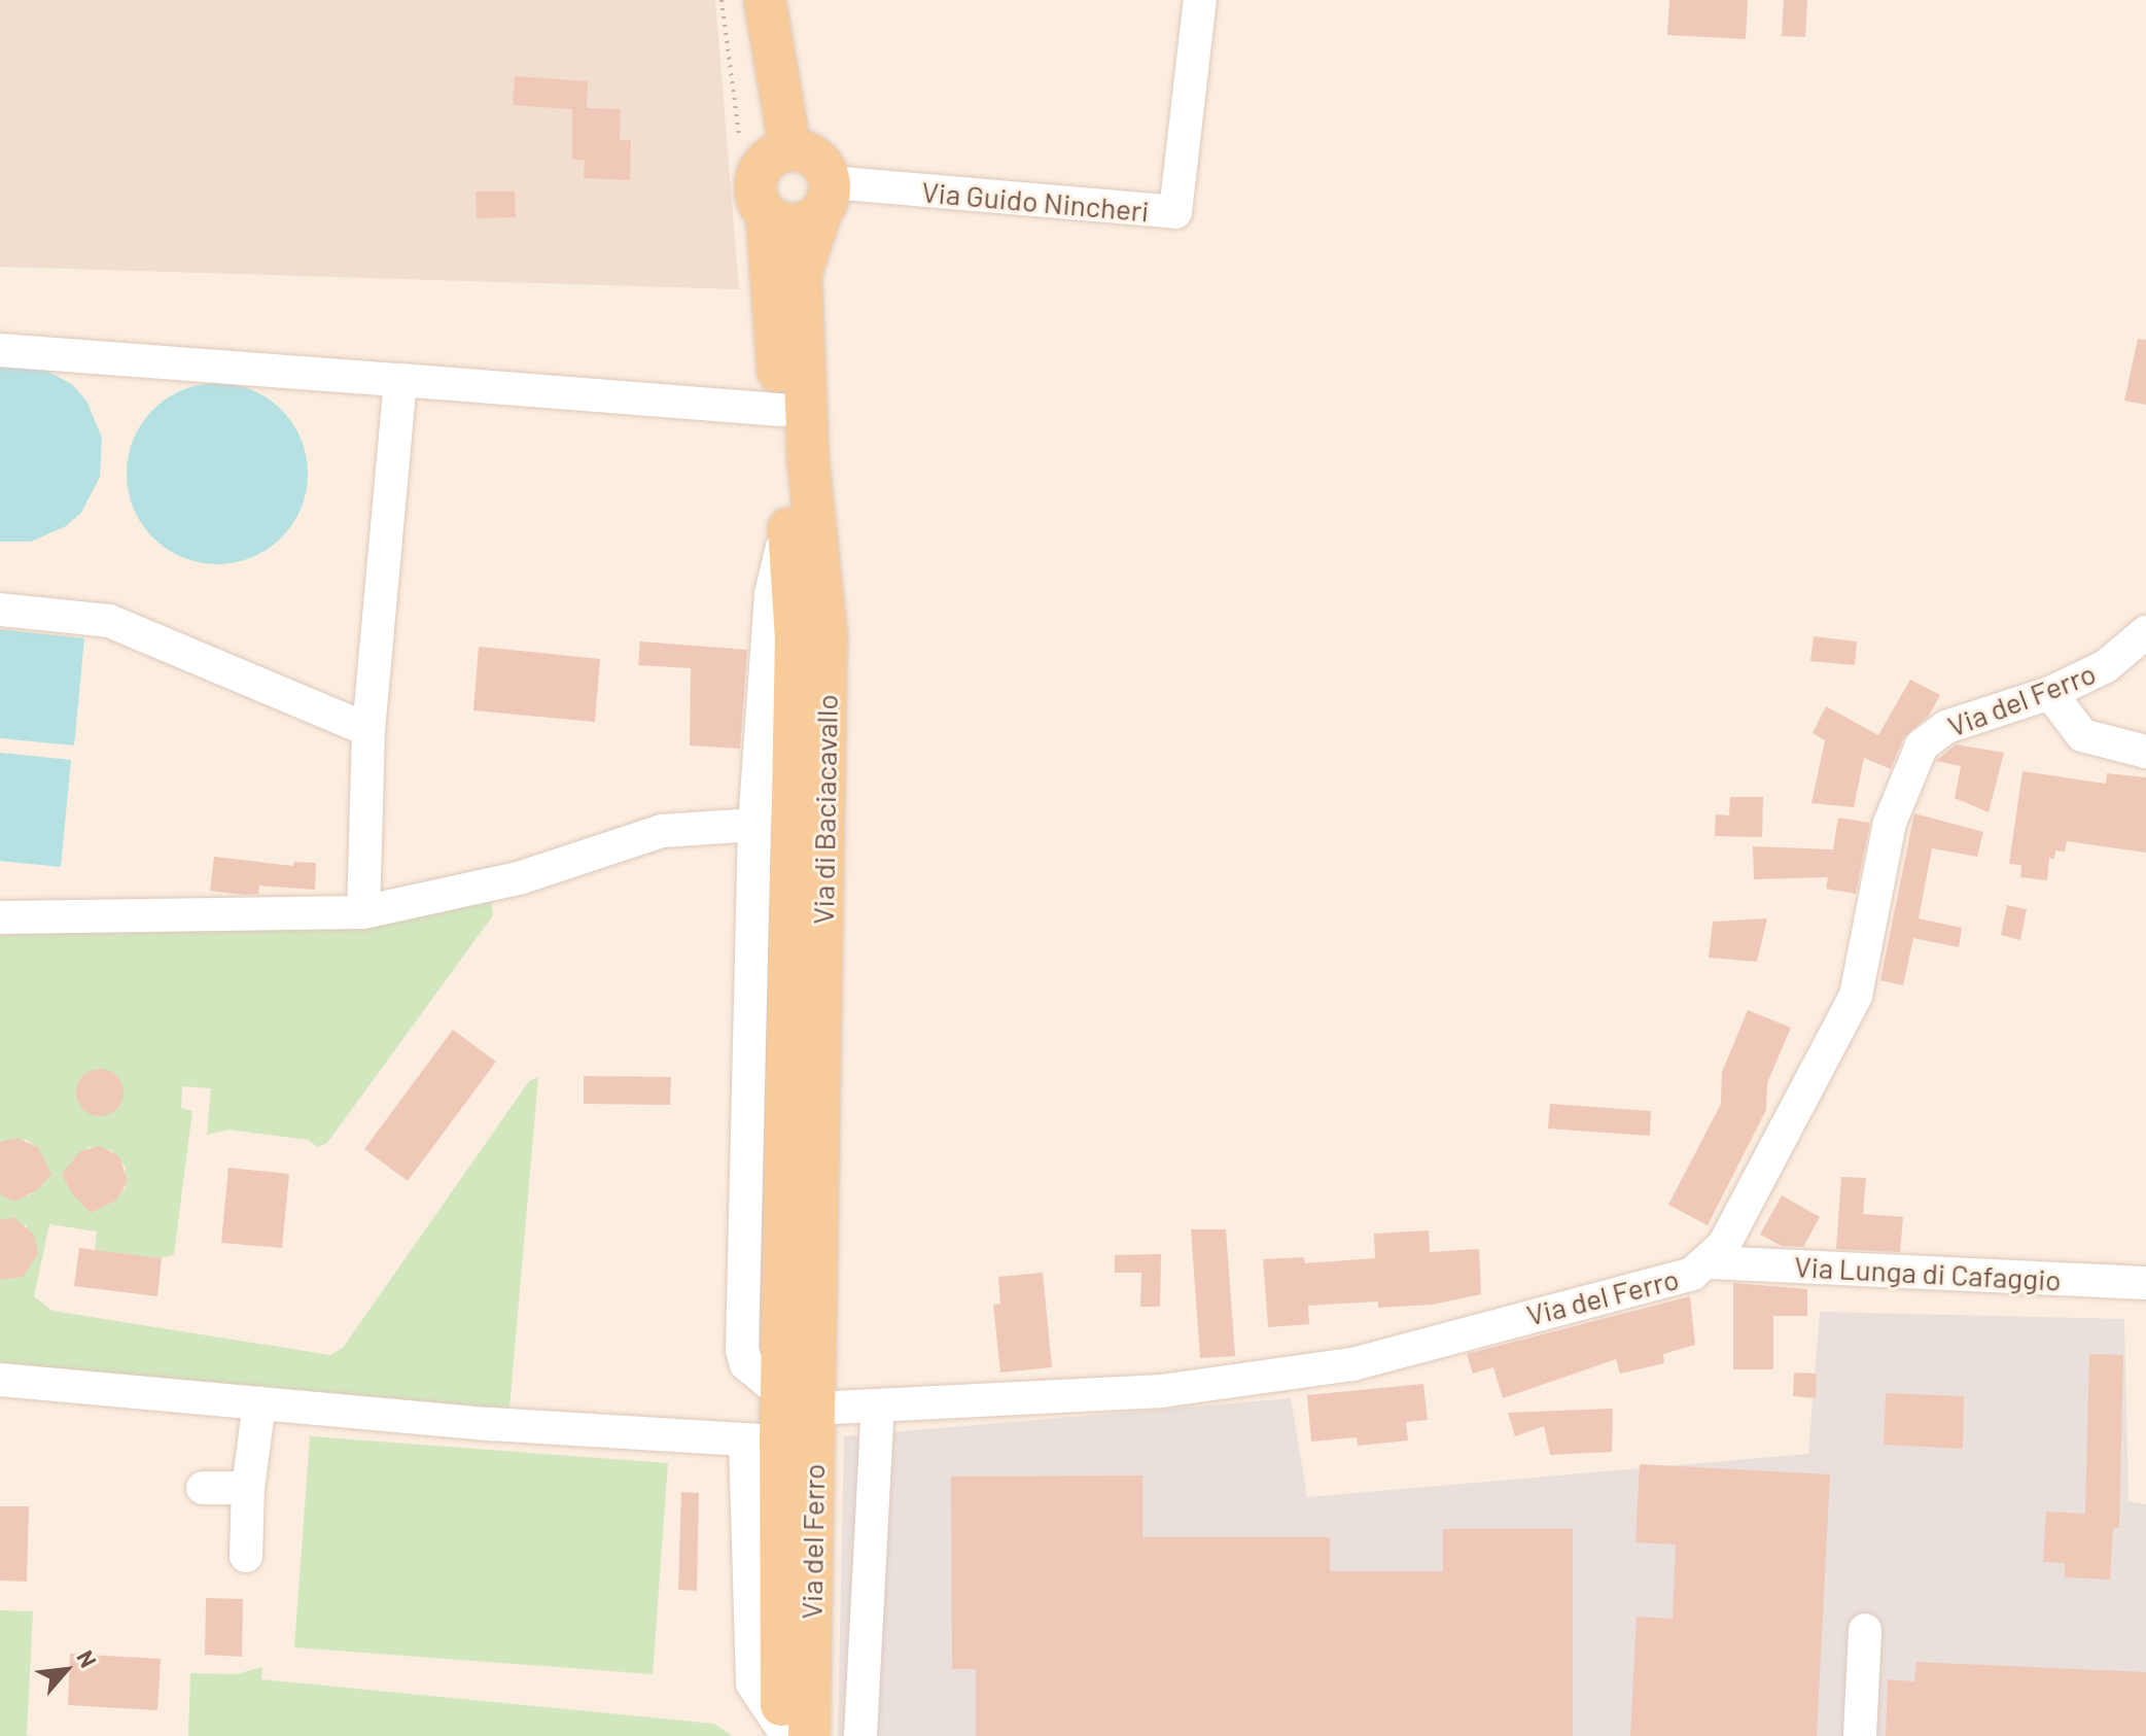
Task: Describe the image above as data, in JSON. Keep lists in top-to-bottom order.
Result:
{
  "streets": {
    "main road": ["Via del Ferro", "Via di Baciacavallo"],
    "street": ["Via Guido Nincheri", "Via Lunga di Cafaggio"]
  },
  "crossings": [
    ["Via Guido Nincheri", "Via di Baciacavallo"],
    ["Via del Ferro", "Via di Baciacavallo"],
    ["Via del Ferro", "Via Lunga di Cafaggio"]
  ],
  "north": "top right"
}
